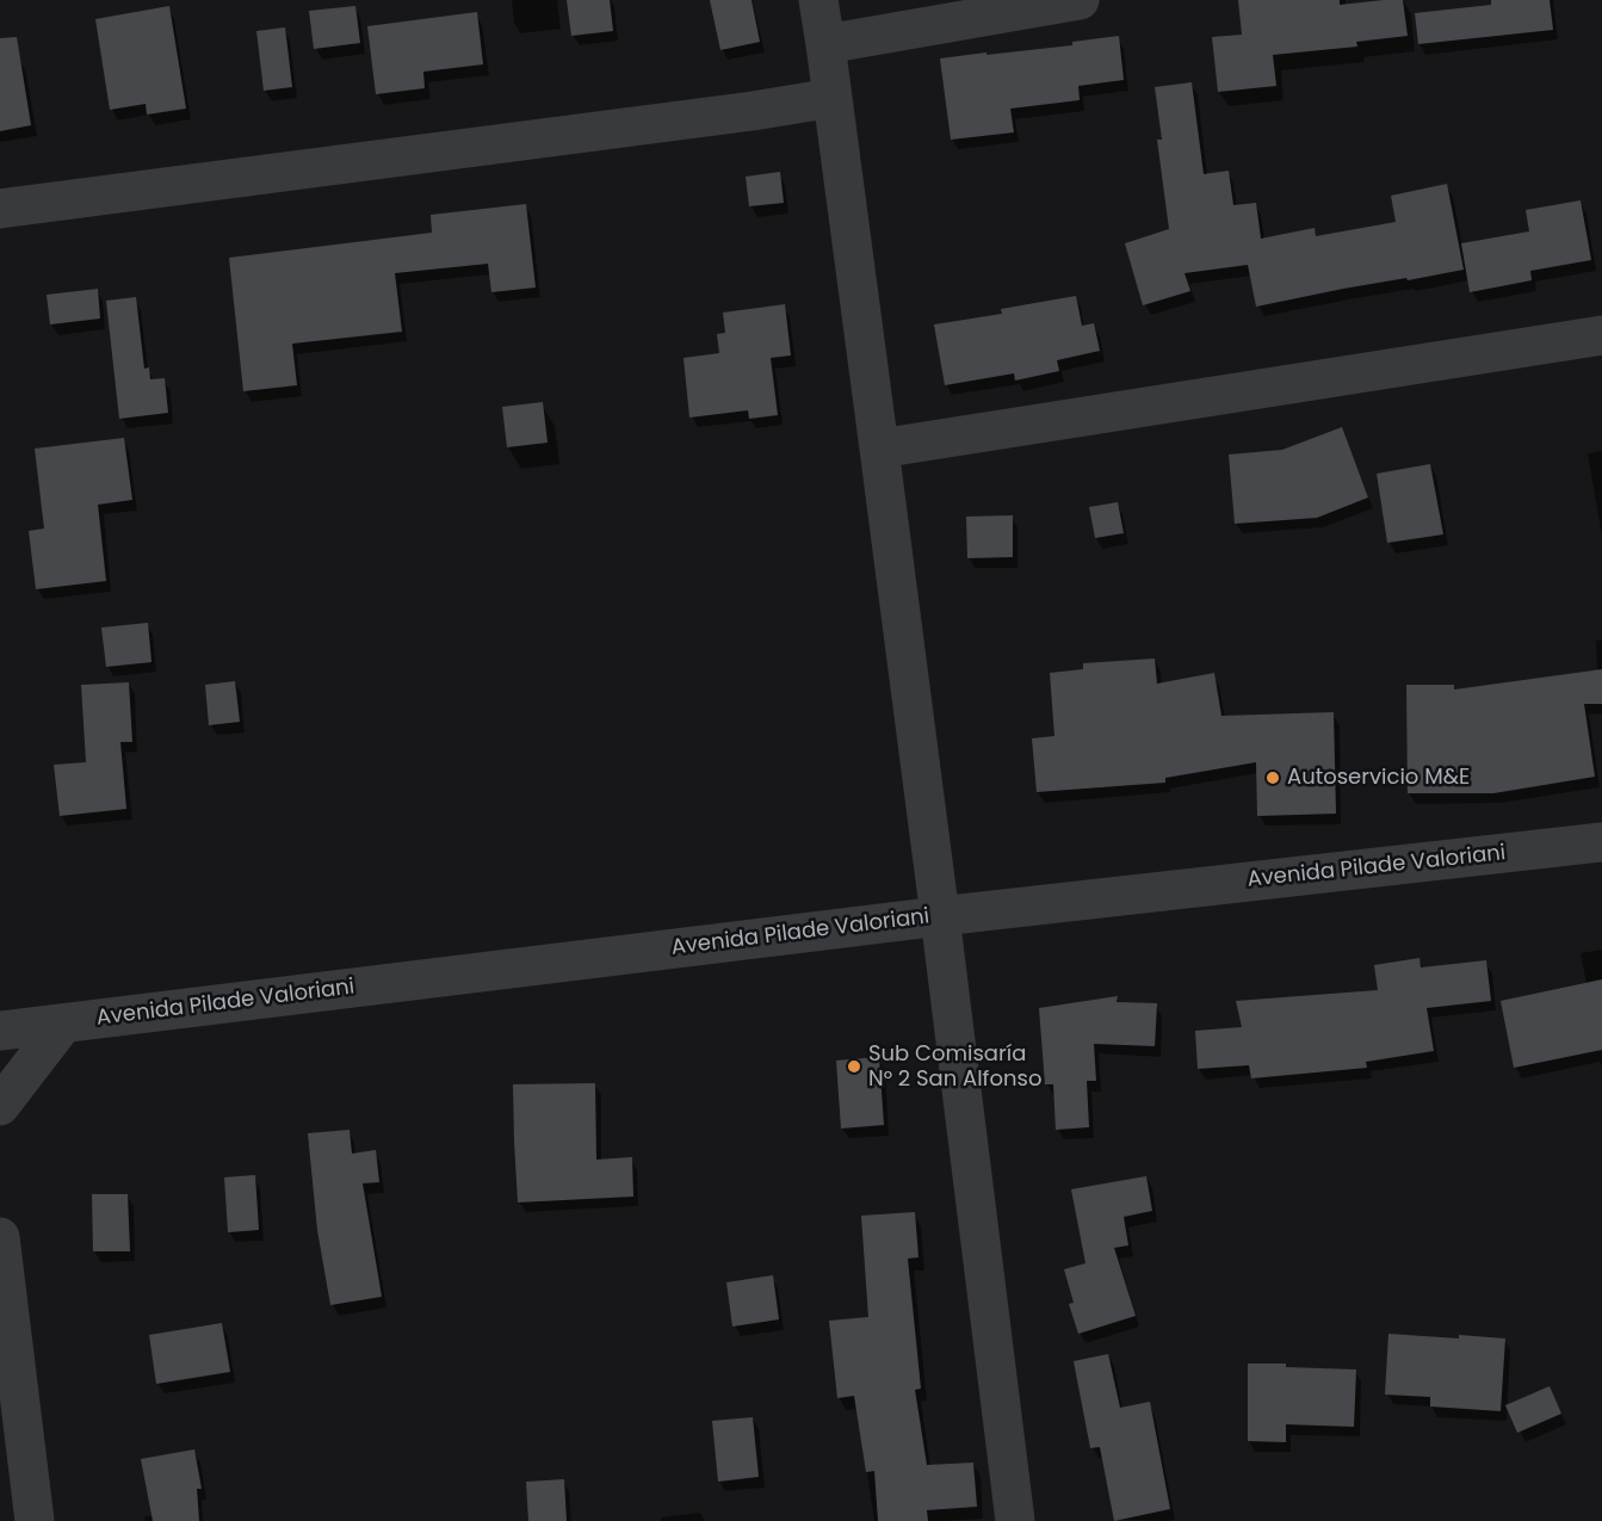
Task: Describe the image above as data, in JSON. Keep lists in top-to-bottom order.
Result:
{
  "streets": {
    "street": ["Avenida Pilade Valoriani"]
  },
  "places": ["Autoservicio M&E", "Sub Comisaría N° 2 San Alfonso"]
}
